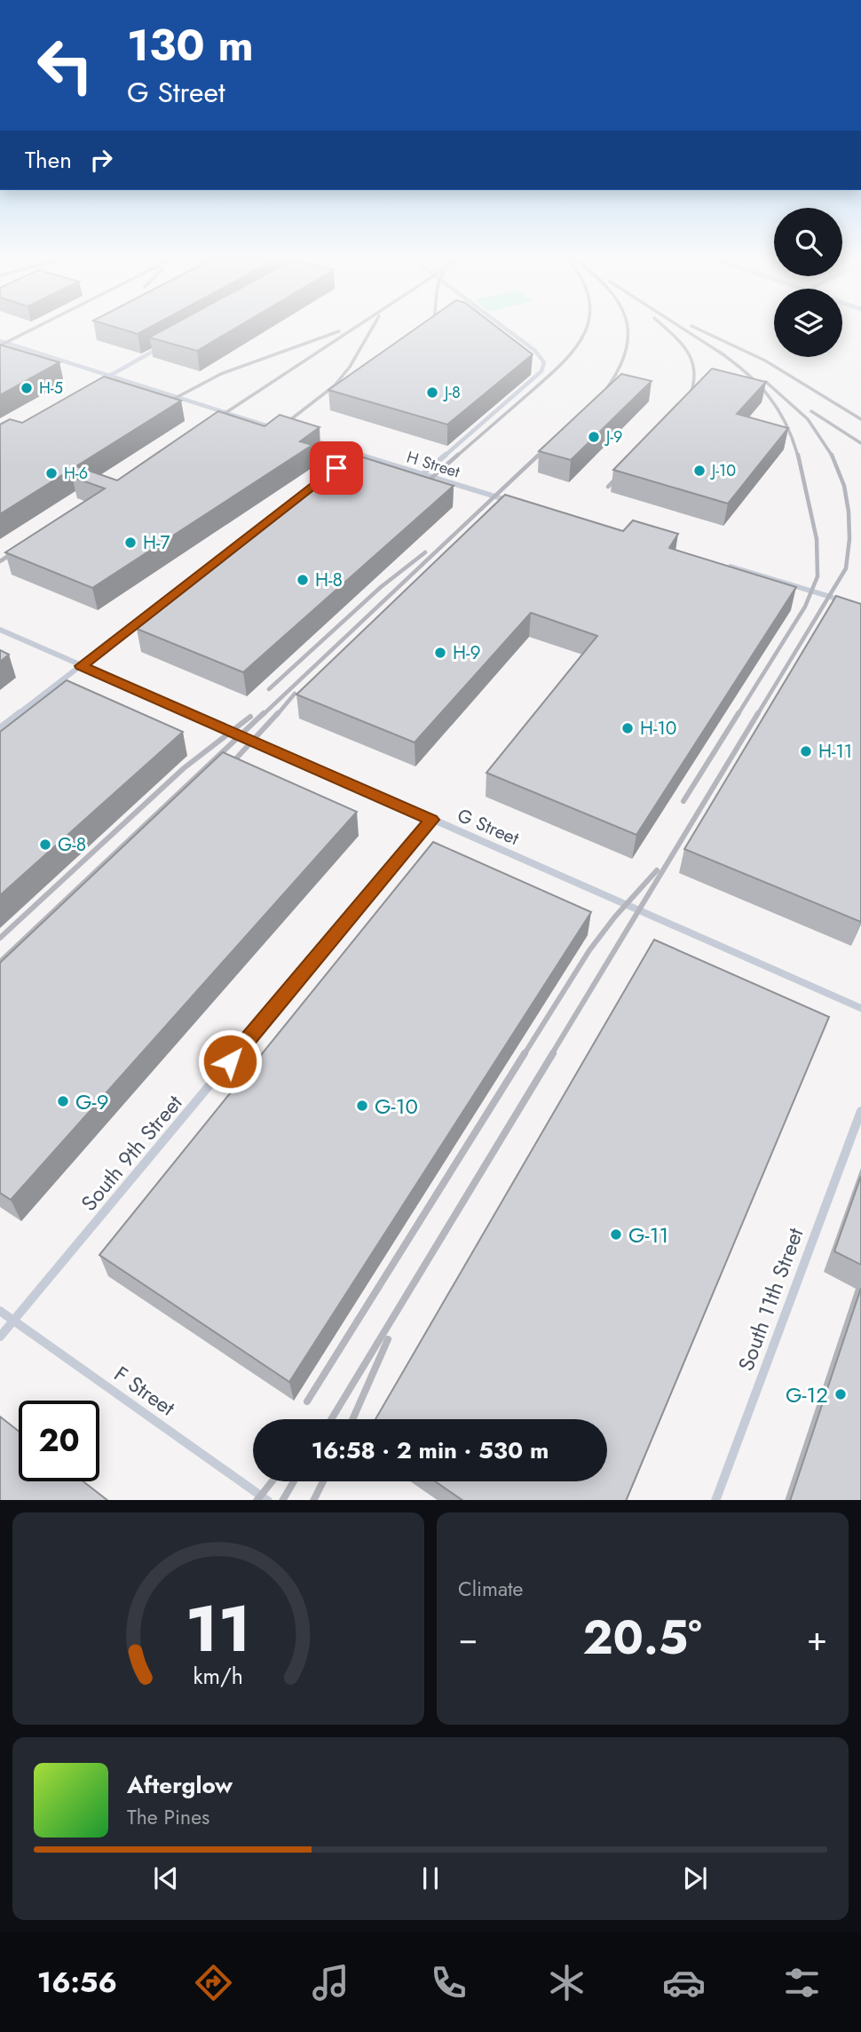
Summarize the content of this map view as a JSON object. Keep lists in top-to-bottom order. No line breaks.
{"streets":{"lane":["H Street","G Street","South 9th Street","South 11th Street","F Street"]},"crossings":[["G Street","South 9th Street"],["South 9th Street","F Street"]],"places":["H-5","J-8","J-9","J-10","H-6","H-7","H-8","H-9","H-10","H-11","G-8","G-9","G-10","G-11","G-12"],"page":{"turn":["130 m","G Street"],"then":"Then","limit":"20","trip":"16:58 · 2 min · 530 m","tile":"Climate","heat":["−","20.5°","+"],"song":["Afterglow","The Pines"],"tabs":"16:56","gauge":["11","km/h"]}}
